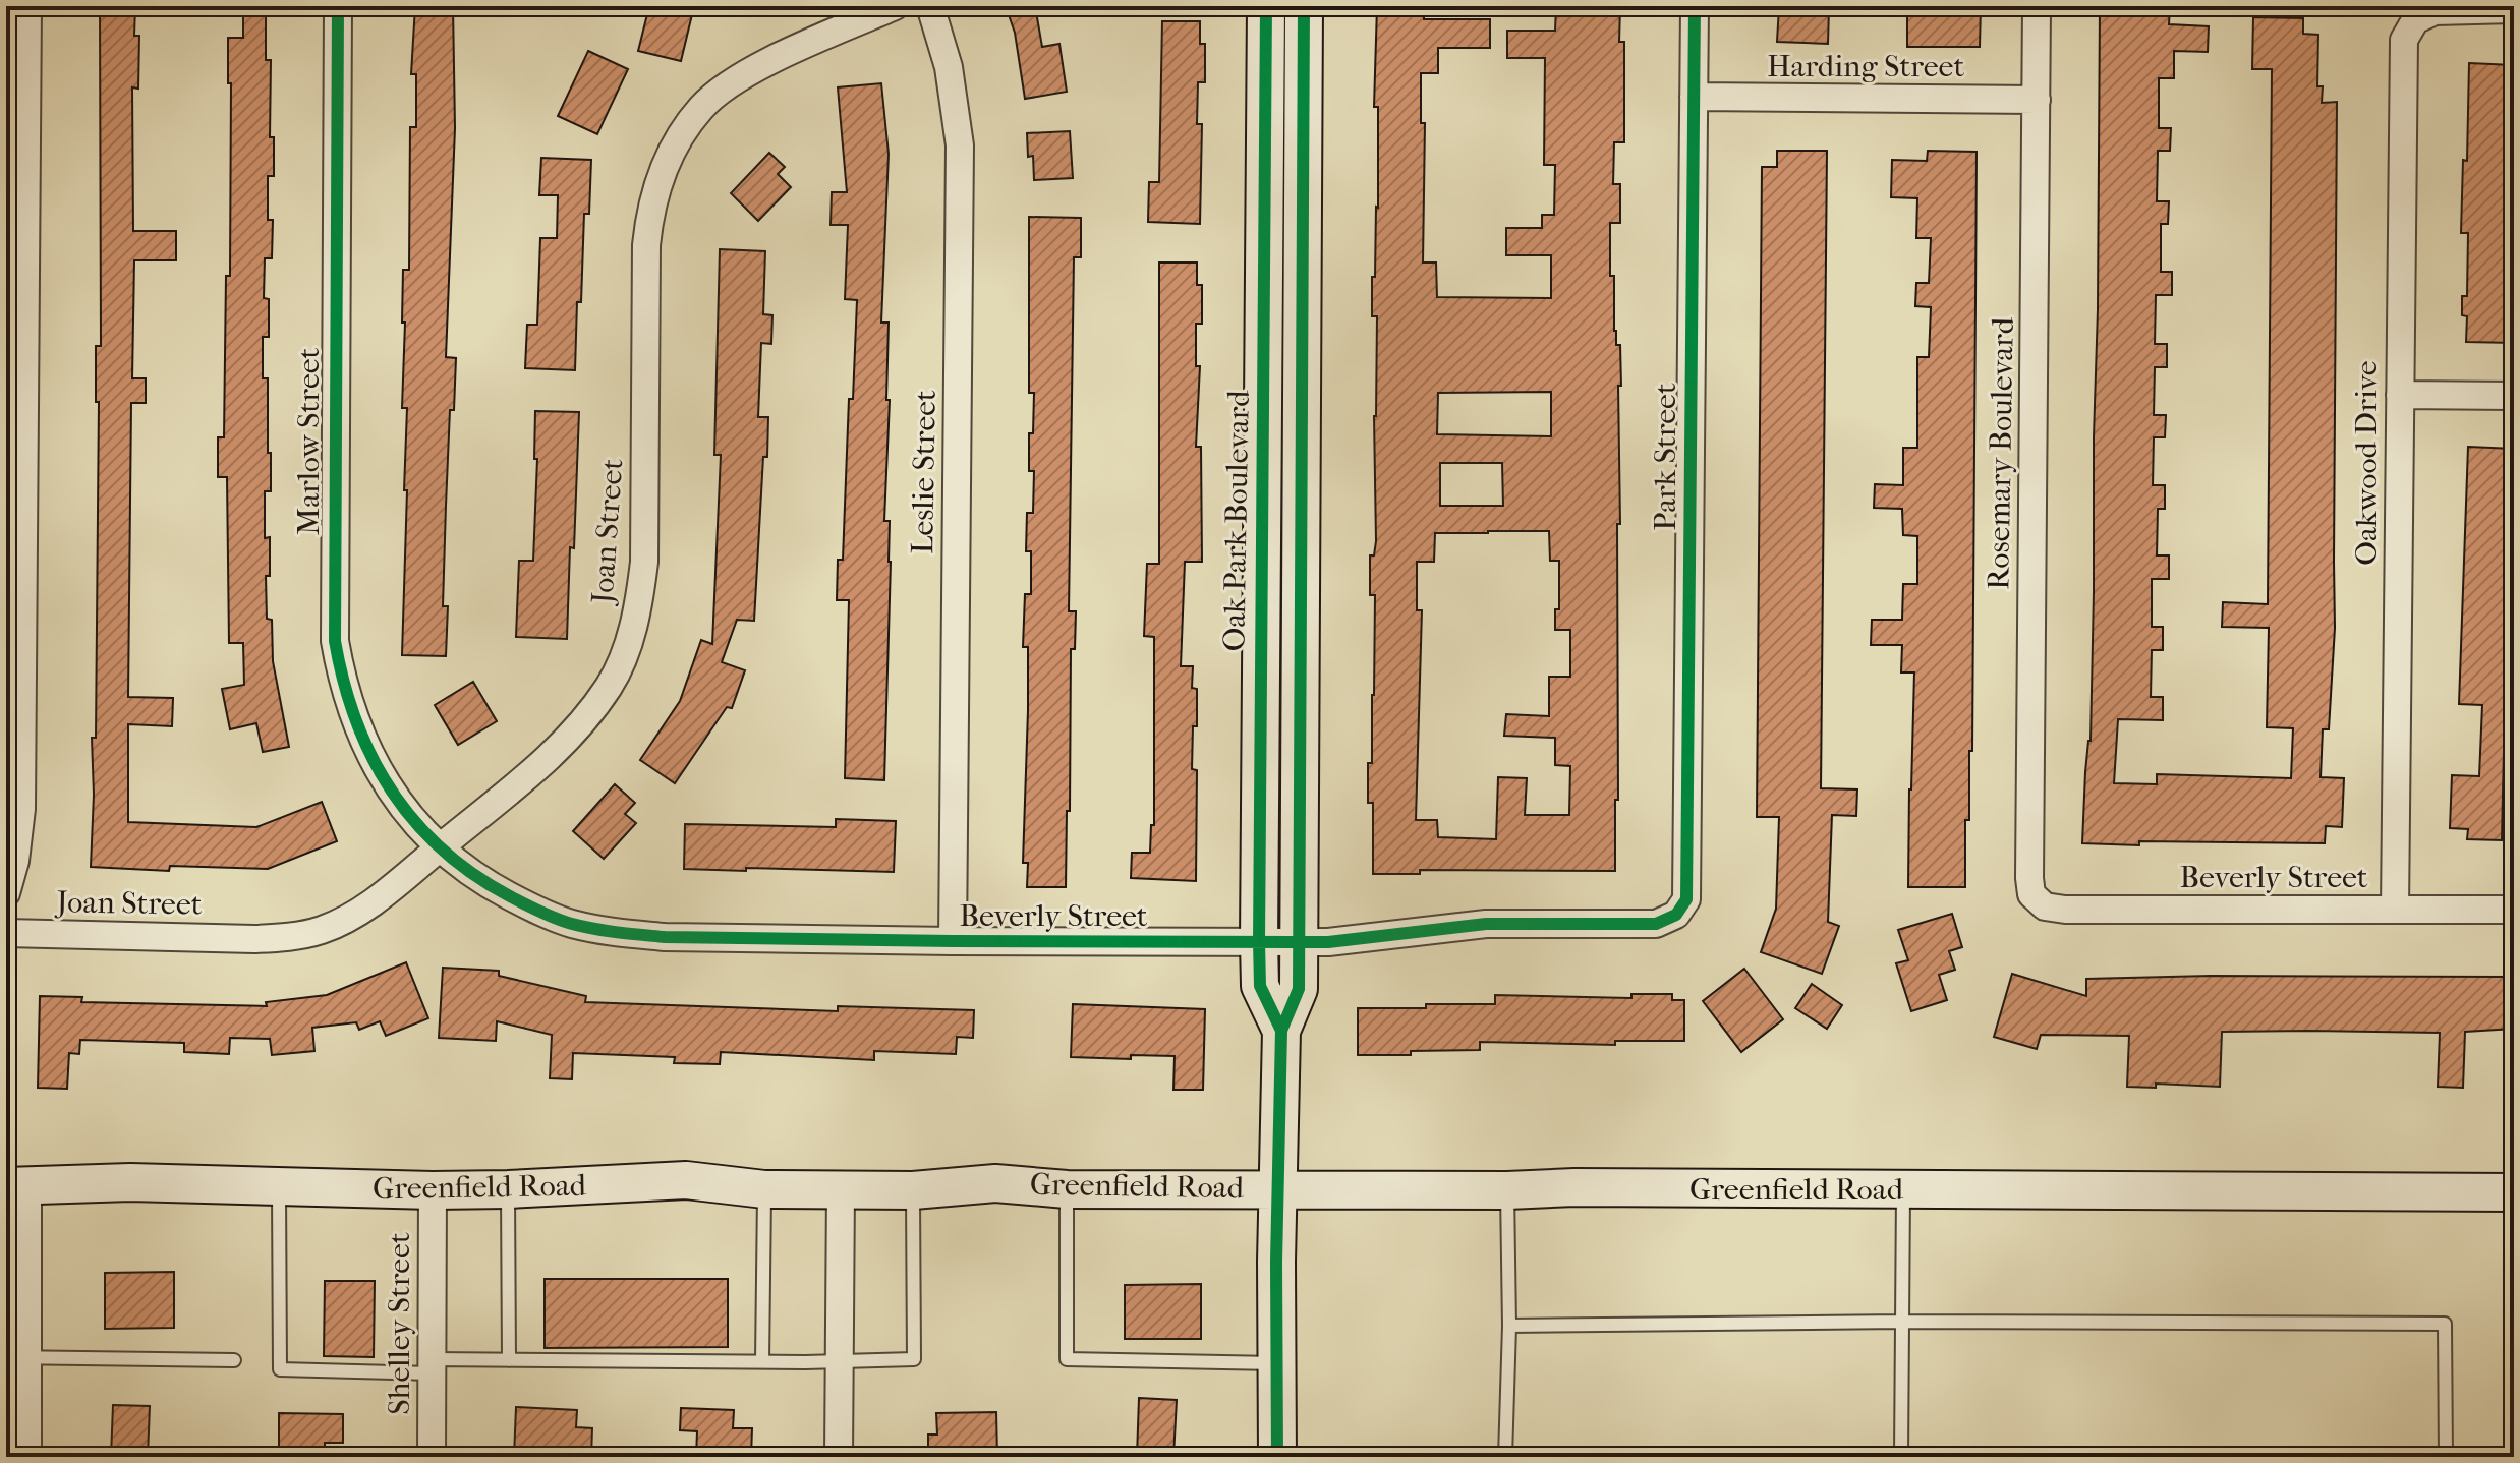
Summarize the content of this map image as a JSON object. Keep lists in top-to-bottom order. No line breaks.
{"streets":{"main road":["Oak Park Boulevard","Greenfield Road"],"street":["Harding Street","Marlow Street","Rosemary Boulevard","Park Street","Oakwood Drive","Leslie Street","Joan Street","Beverly Street","Shelley Street"]},"crossings":[["Harding Street","Rosemary Boulevard"],["Harding Street","Park Street"],["Marlow Street","Joan Street"],["Marlow Street","Beverly Street"],["Rosemary Boulevard","Beverly Street"],["Park Street","Beverly Street"],["Oakwood Drive","Beverly Street"],["Leslie Street","Beverly Street"],["Oak Park Boulevard","Beverly Street"],["Oak Park Boulevard","Greenfield Road"],["Joan Street","Beverly Street"],["Greenfield Road","Shelley Street"]]}
